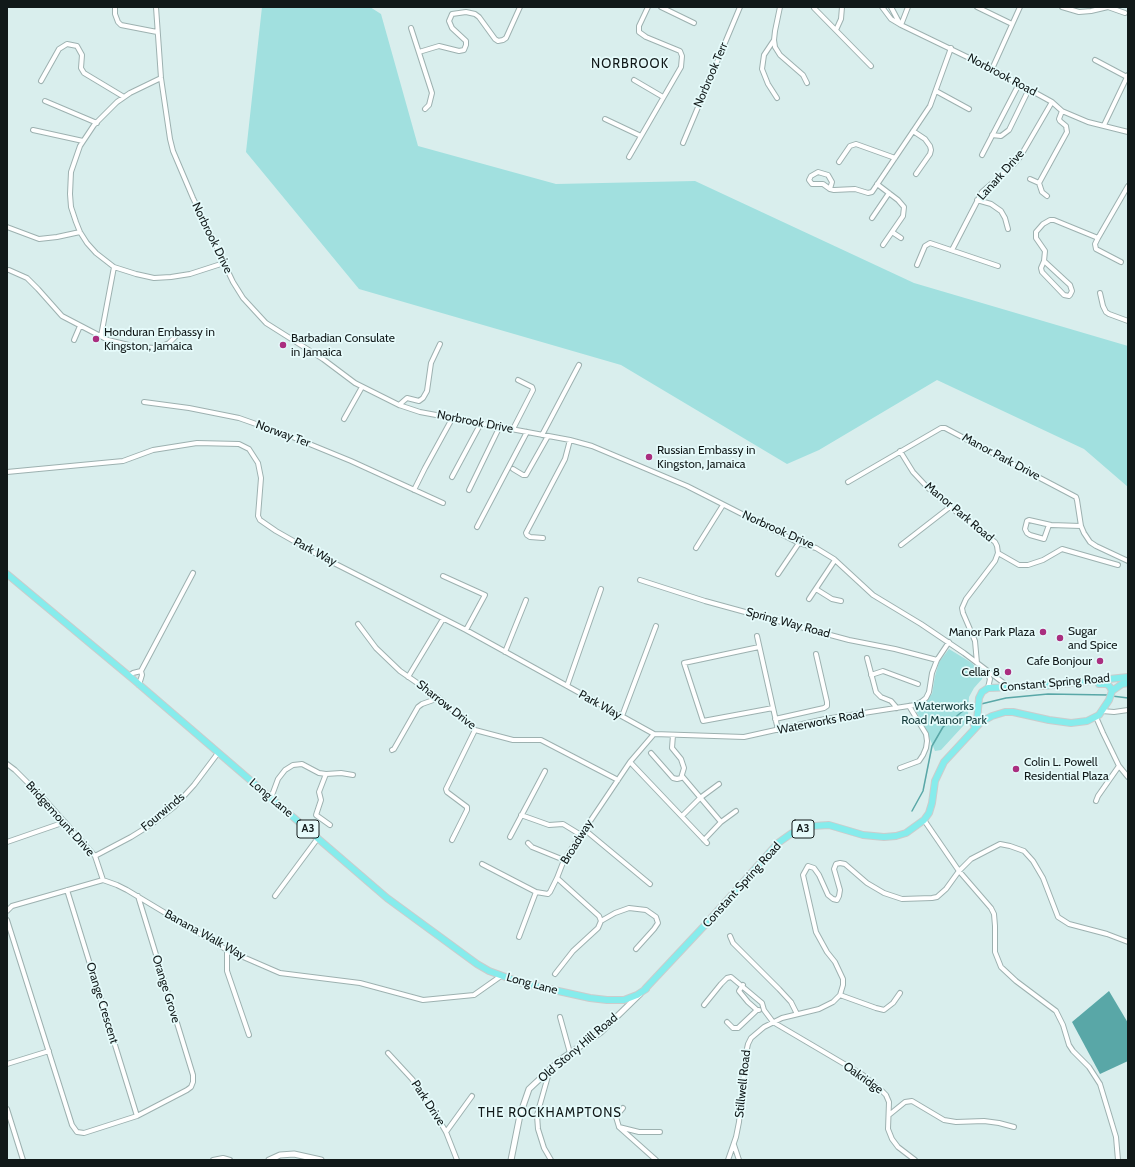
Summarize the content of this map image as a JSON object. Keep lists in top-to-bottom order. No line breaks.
{"streets":{"main road":["Constant Spring Road","Long Lane","A3"],"street":["Norbrook Terr","Norbrook Road","Lanark Drive","Norbrook Drive","Norway Ter","Manor Park Drive","Manor Park Road","Park Way","Spring Way Road","Sharrow Drive","Waterworks Road","Fourwinds","Bridgemount Drive","Broadway","Banana Walk Way","Orange Grove","Orange Crescent","Old Stony Hill Road","Oakridge","Stillwell Road","Park Drive"]},"crossings":[["Norbrook Road","Lanark Drive"],["Norbrook Drive","Manor Park Road"],["Norbrook Drive","Constant Spring Road"],["Norbrook Drive","Waterworks Road"],["Manor Park Drive","Manor Park Road"],["Park Way","Waterworks Road"],["Park Way","Broadway"],["Spring Way Road","Waterworks Road"],["Constant Spring Road","Long Lane"],["Constant Spring Road","Old Stony Hill Road"],["Sharrow Drive","Broadway"],["Waterworks Road","Broadway"],["Long Lane","Fourwinds"],["Long Lane","Banana Walk Way"],["Long Lane","Old Stony Hill Road"],["Fourwinds","Bridgemount Drive"],["Bridgemount Drive","Banana Walk Way"],["Banana Walk Way","Orange Grove"],["Orange Grove","Orange Crescent"],["Oakridge","Stillwell Road"]],"districts":["NORBROOK","THE ROCKHAMPTONS"],"parks":["Waterworks Road Manor Park"],"places":["Honduran Embassy in Kingston, Jamaica","Barbadian Consulate in Jamaica","Russian Embassy in Kingston, Jamaica","Manor Park Plaza","Sugar and Spice","Cafe Bonjour","Cellar 8","Colin L. Powell Residential Plaza"]}
